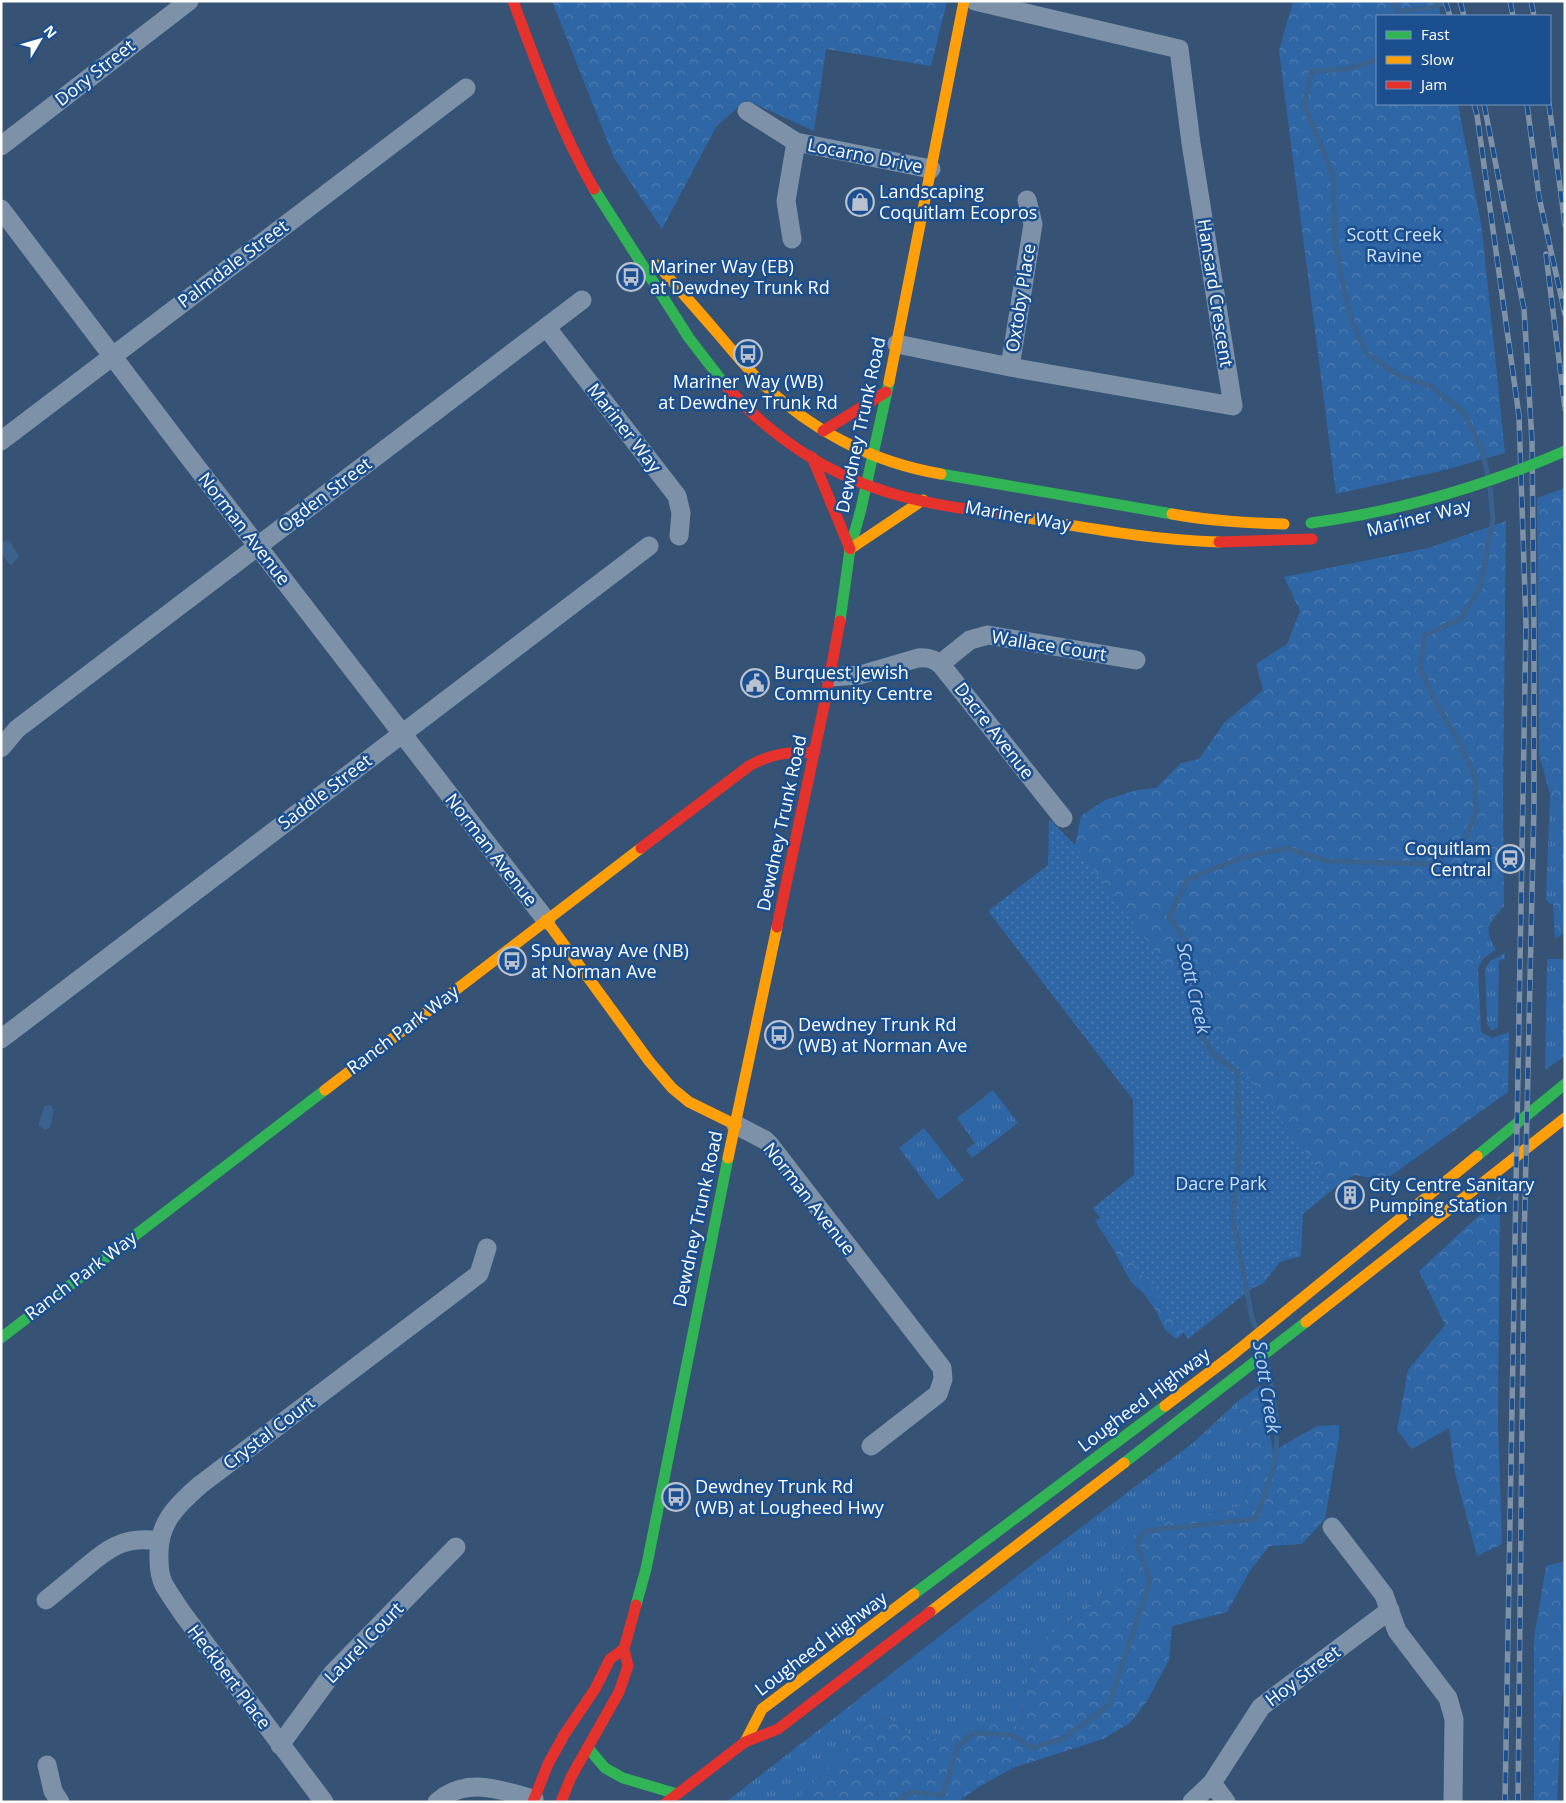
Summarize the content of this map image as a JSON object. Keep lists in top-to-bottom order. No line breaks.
{"streets":{"main road":["Dewdney Trunk Road","Mariner Way","Norman Avenue","Ranch Park Way","Lougheed Highway"],"street":["Dory Street","Locarno Drive","Palmdale Street","Hansard Crescent","Oxtoby Place","Ogden Street","Wallace Court","Dacre Avenue","Saddle Street","Crystal Court","Laurel Court","Hoy Street","Heckbert Place"]},"crossings":[["Locarno Drive","Dewdney Trunk Road"],["Palmdale Street","Norman Avenue"],["Hansard Crescent","Oxtoby Place"],["Hansard Crescent","Dewdney Trunk Road"],["Dewdney Trunk Road","Mariner Way"],["Dewdney Trunk Road","Norman Avenue"],["Dewdney Trunk Road","Ranch Park Way"],["Mariner Way","Ogden Street"],["Ogden Street","Norman Avenue"],["Norman Avenue","Saddle Street"],["Norman Avenue","Ranch Park Way"],["Wallace Court","Dacre Avenue"],["Crystal Court","Heckbert Place"],["Laurel Court","Heckbert Place"]],"water":["Scott Creek"],"parks":["Scott Creek Ravine","Dacre Park"],"places":{"shop":["Landscaping Coquitlam Ecopros"],"bus stop":["Mariner Way (EB) at Dewdney Trunk Rd","Mariner Way (WB) at Dewdney Trunk Rd","Spuraway Ave (NB) at Norman Ave","Dewdney Trunk Rd (WB) at Norman Ave","Dewdney Trunk Rd (WB) at Lougheed Hwy"],"public building":["Burquest Jewish Community Centre"],"station":["Coquitlam Central"],"building":["City Centre Sanitary Pumping Station"]},"legend":["Fast","Slow","Jam"],"north":"top right"}
